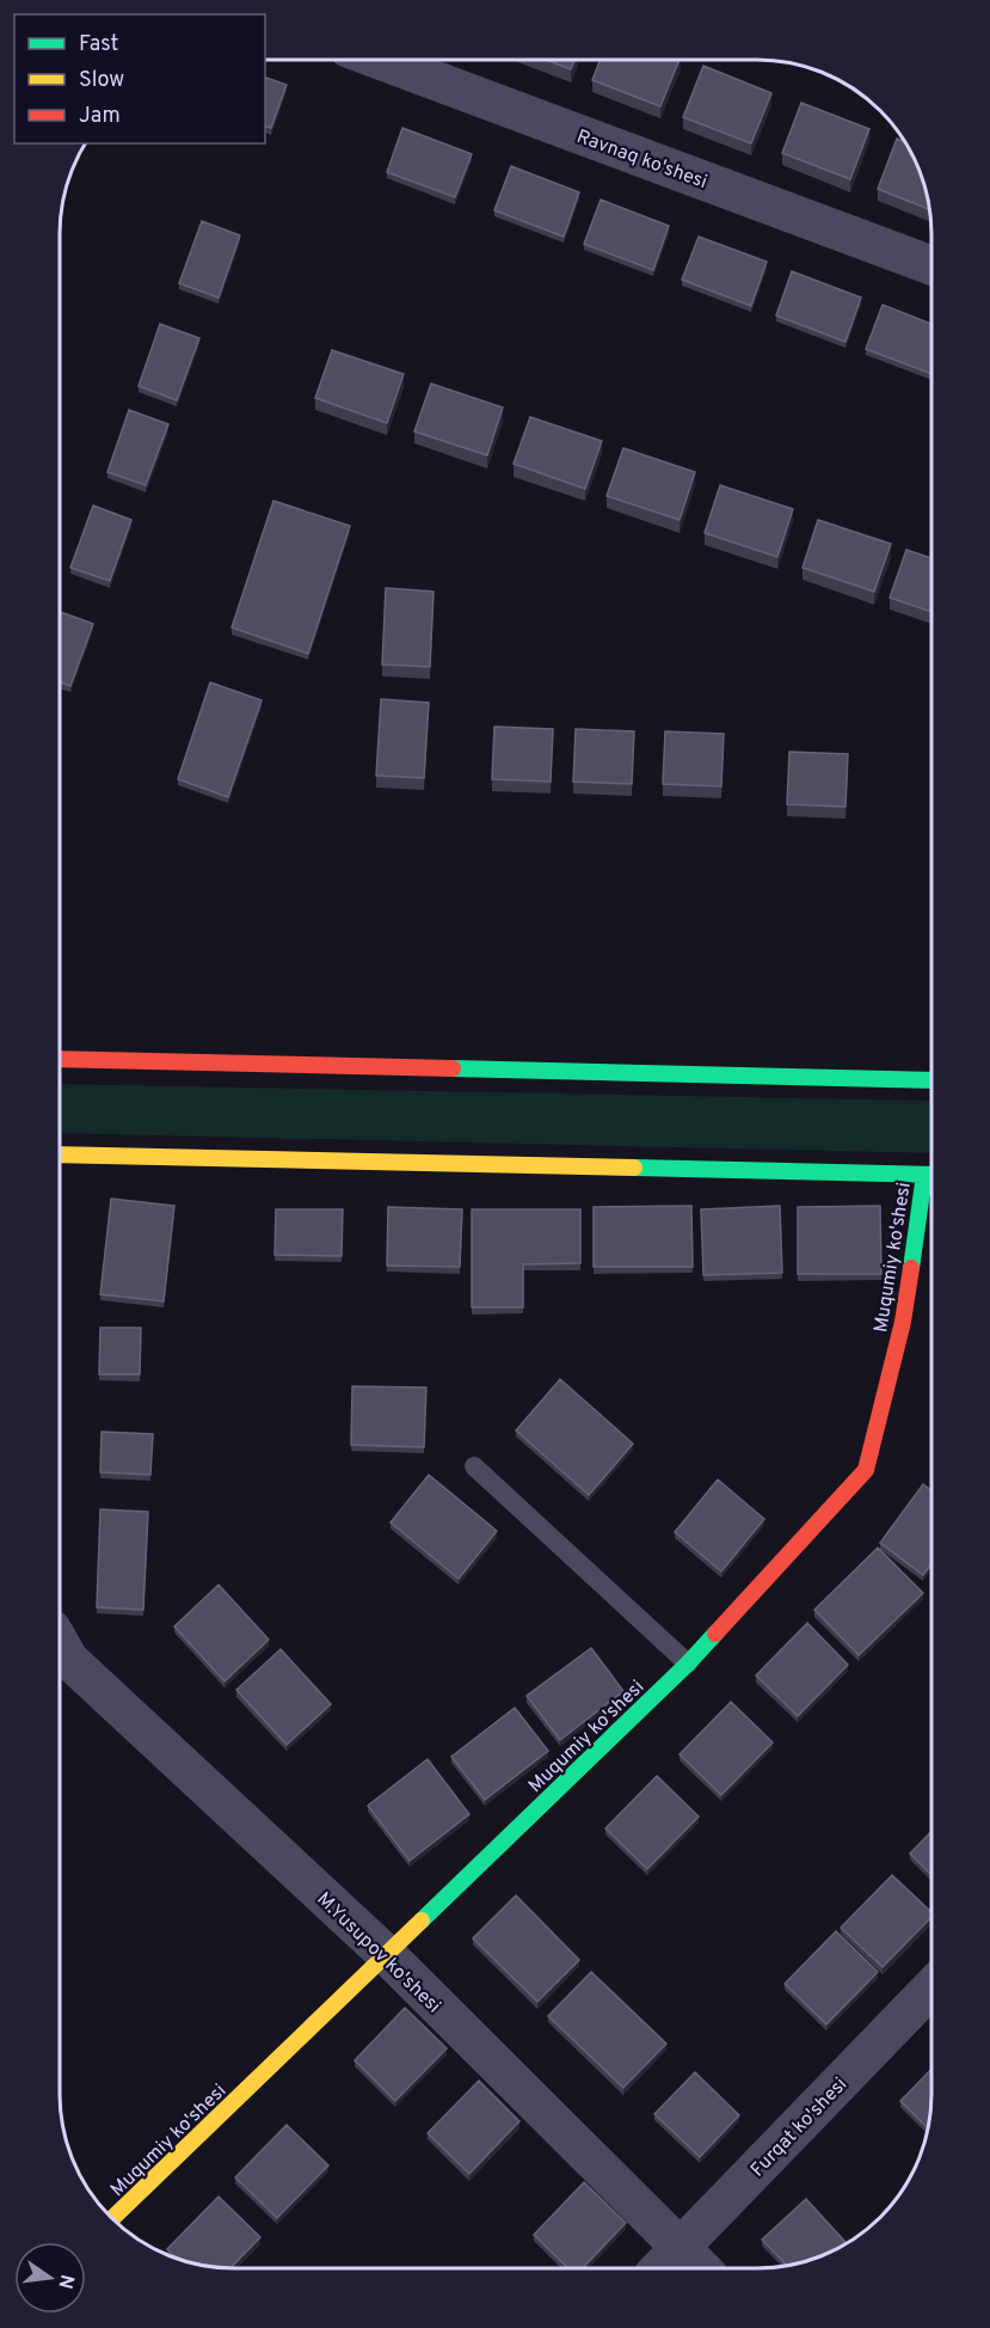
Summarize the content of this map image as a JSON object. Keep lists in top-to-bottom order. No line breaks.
{"streets":{"street":["Ravnaq ko'shesi","Muqumiy ko'shesi","M.Yusupov ko'shesi","Furqat ko'shesi"]},"crossings":[["Muqumiy ko'shesi","M.Yusupov ko'shesi"],["M.Yusupov ko'shesi","Furqat ko'shesi"]],"legend":["Fast","Slow","Jam"],"north":"right"}
